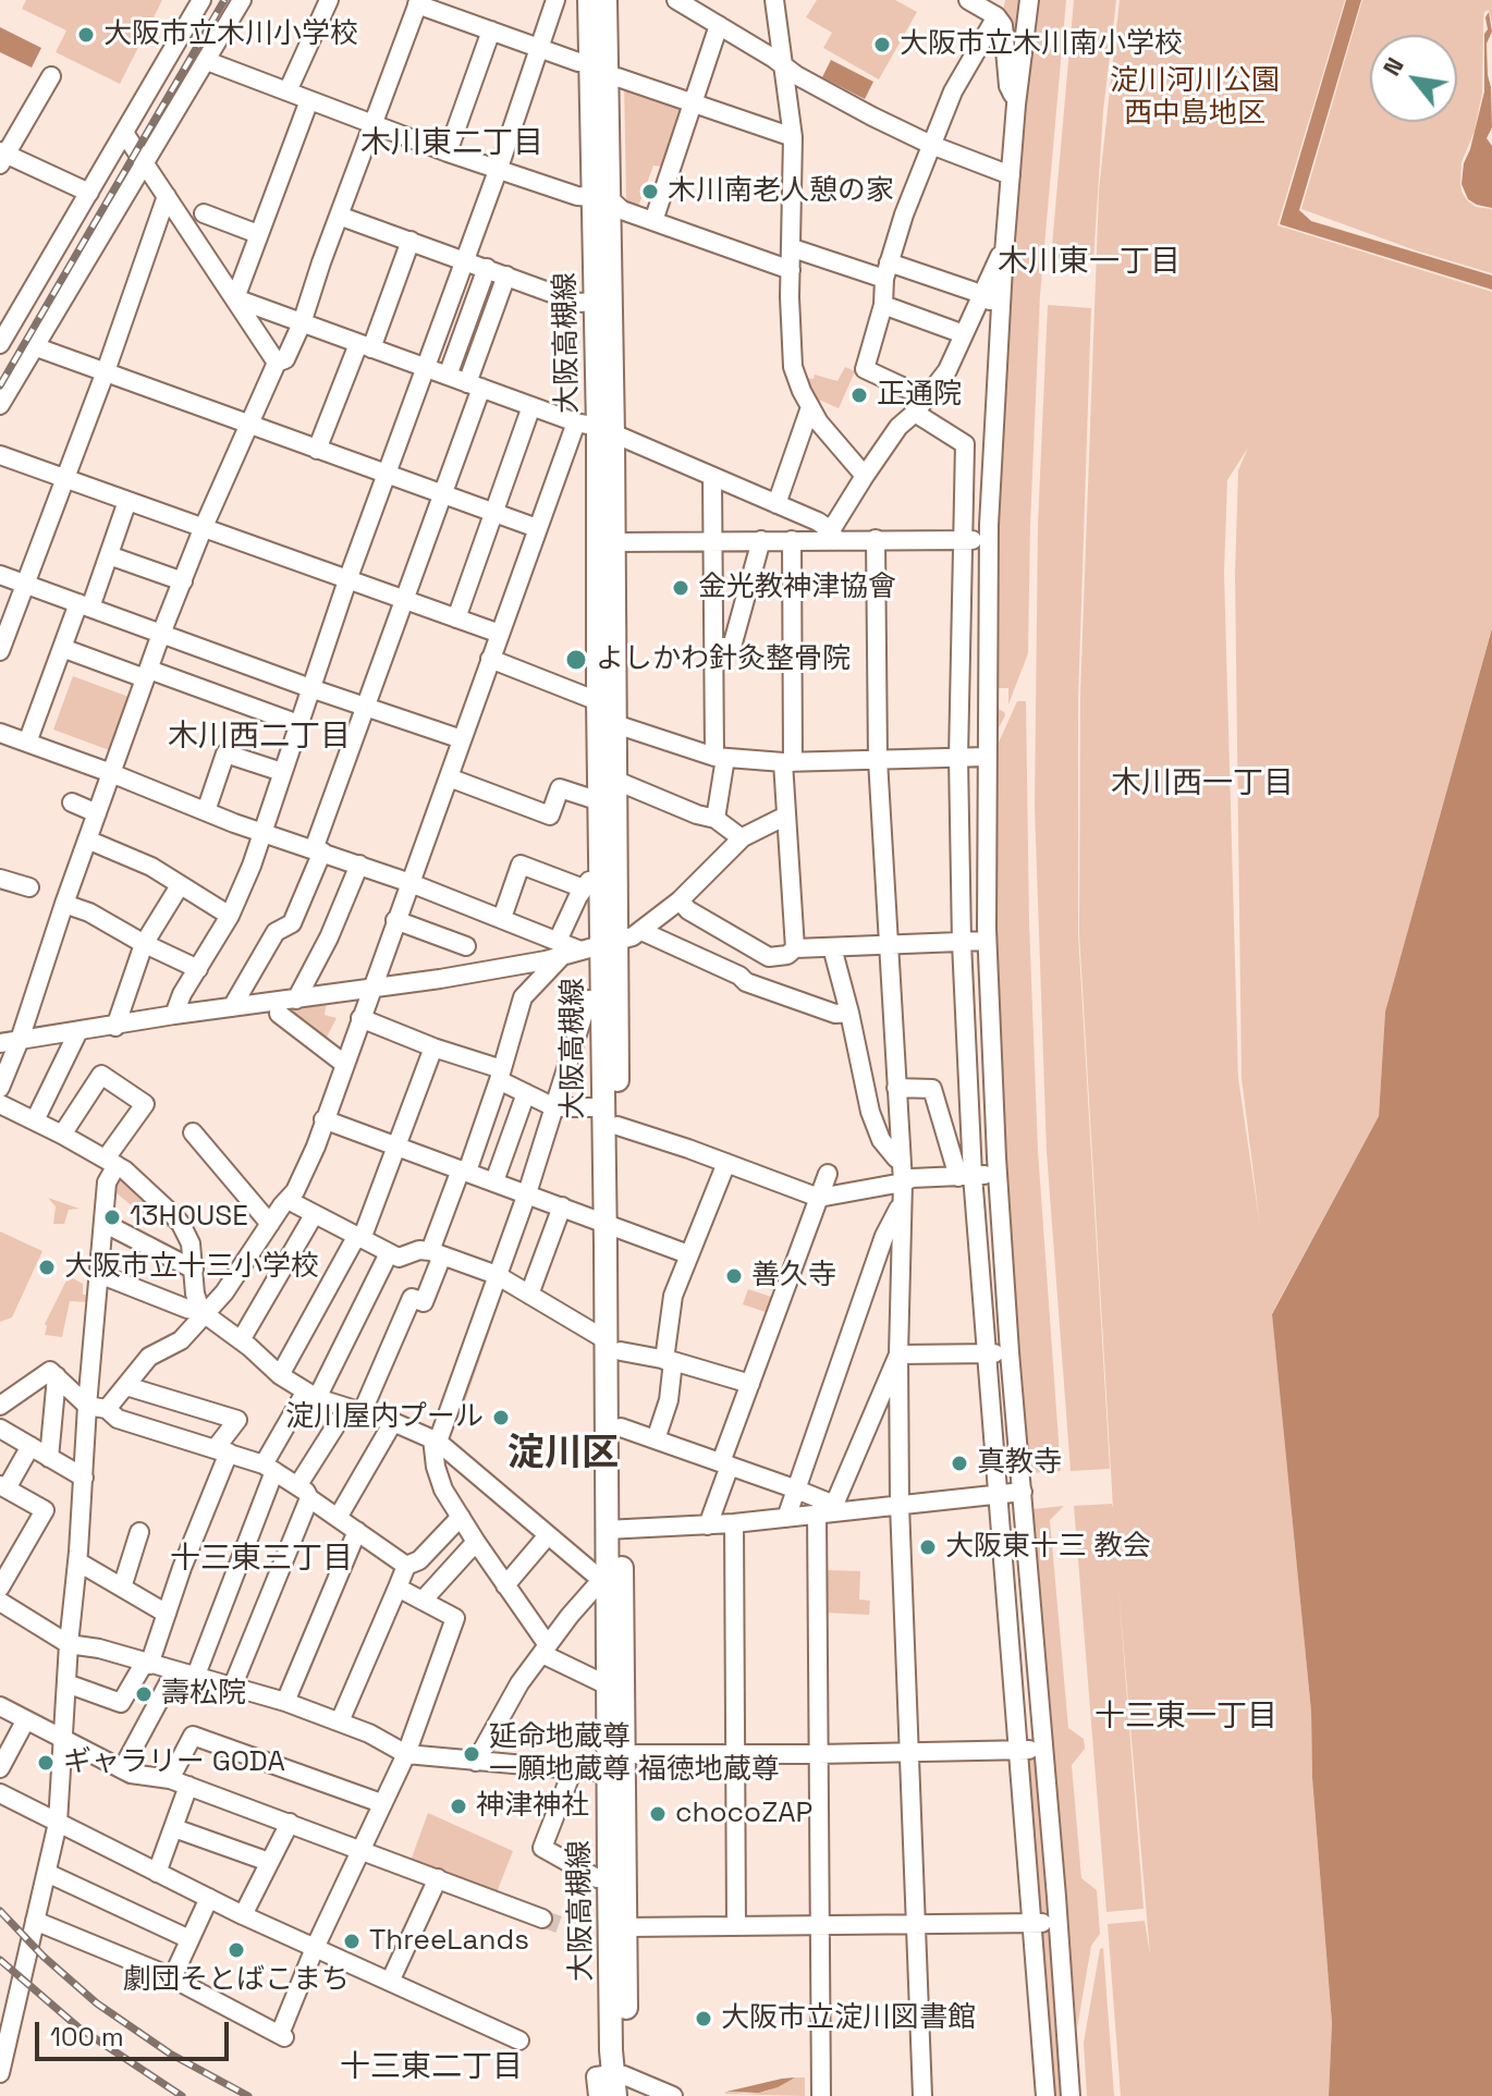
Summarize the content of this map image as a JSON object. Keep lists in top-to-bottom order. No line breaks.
{"streets":{"main road":["大阪高槻線"]},"districts":["木川東二丁目","木川東一丁目","木川西二丁目","木川西一丁目","淀川区","十三東三丁目","十三東一丁目","十三東二丁目"],"parks":["淀川河川公園 西中島地区"],"places":["大阪市立木川小学校","大阪市立木川南小学校","木川南老人憩の家","正通院","金光教神津協會","よしかわ針灸整骨院","13HOUSE","大阪市立十三小学校","善久寺","淀川屋内プール","真教寺","大阪東十三 教会","壽松院","延命地蔵尊 一願地蔵尊 福徳地蔵尊","ギャラリー GODA","神津神社","chocoZAP","ThreeLands","劇団そとばこまち","大阪市立淀川図書館"],"scale_bar":"100 m","north":"top left"}
